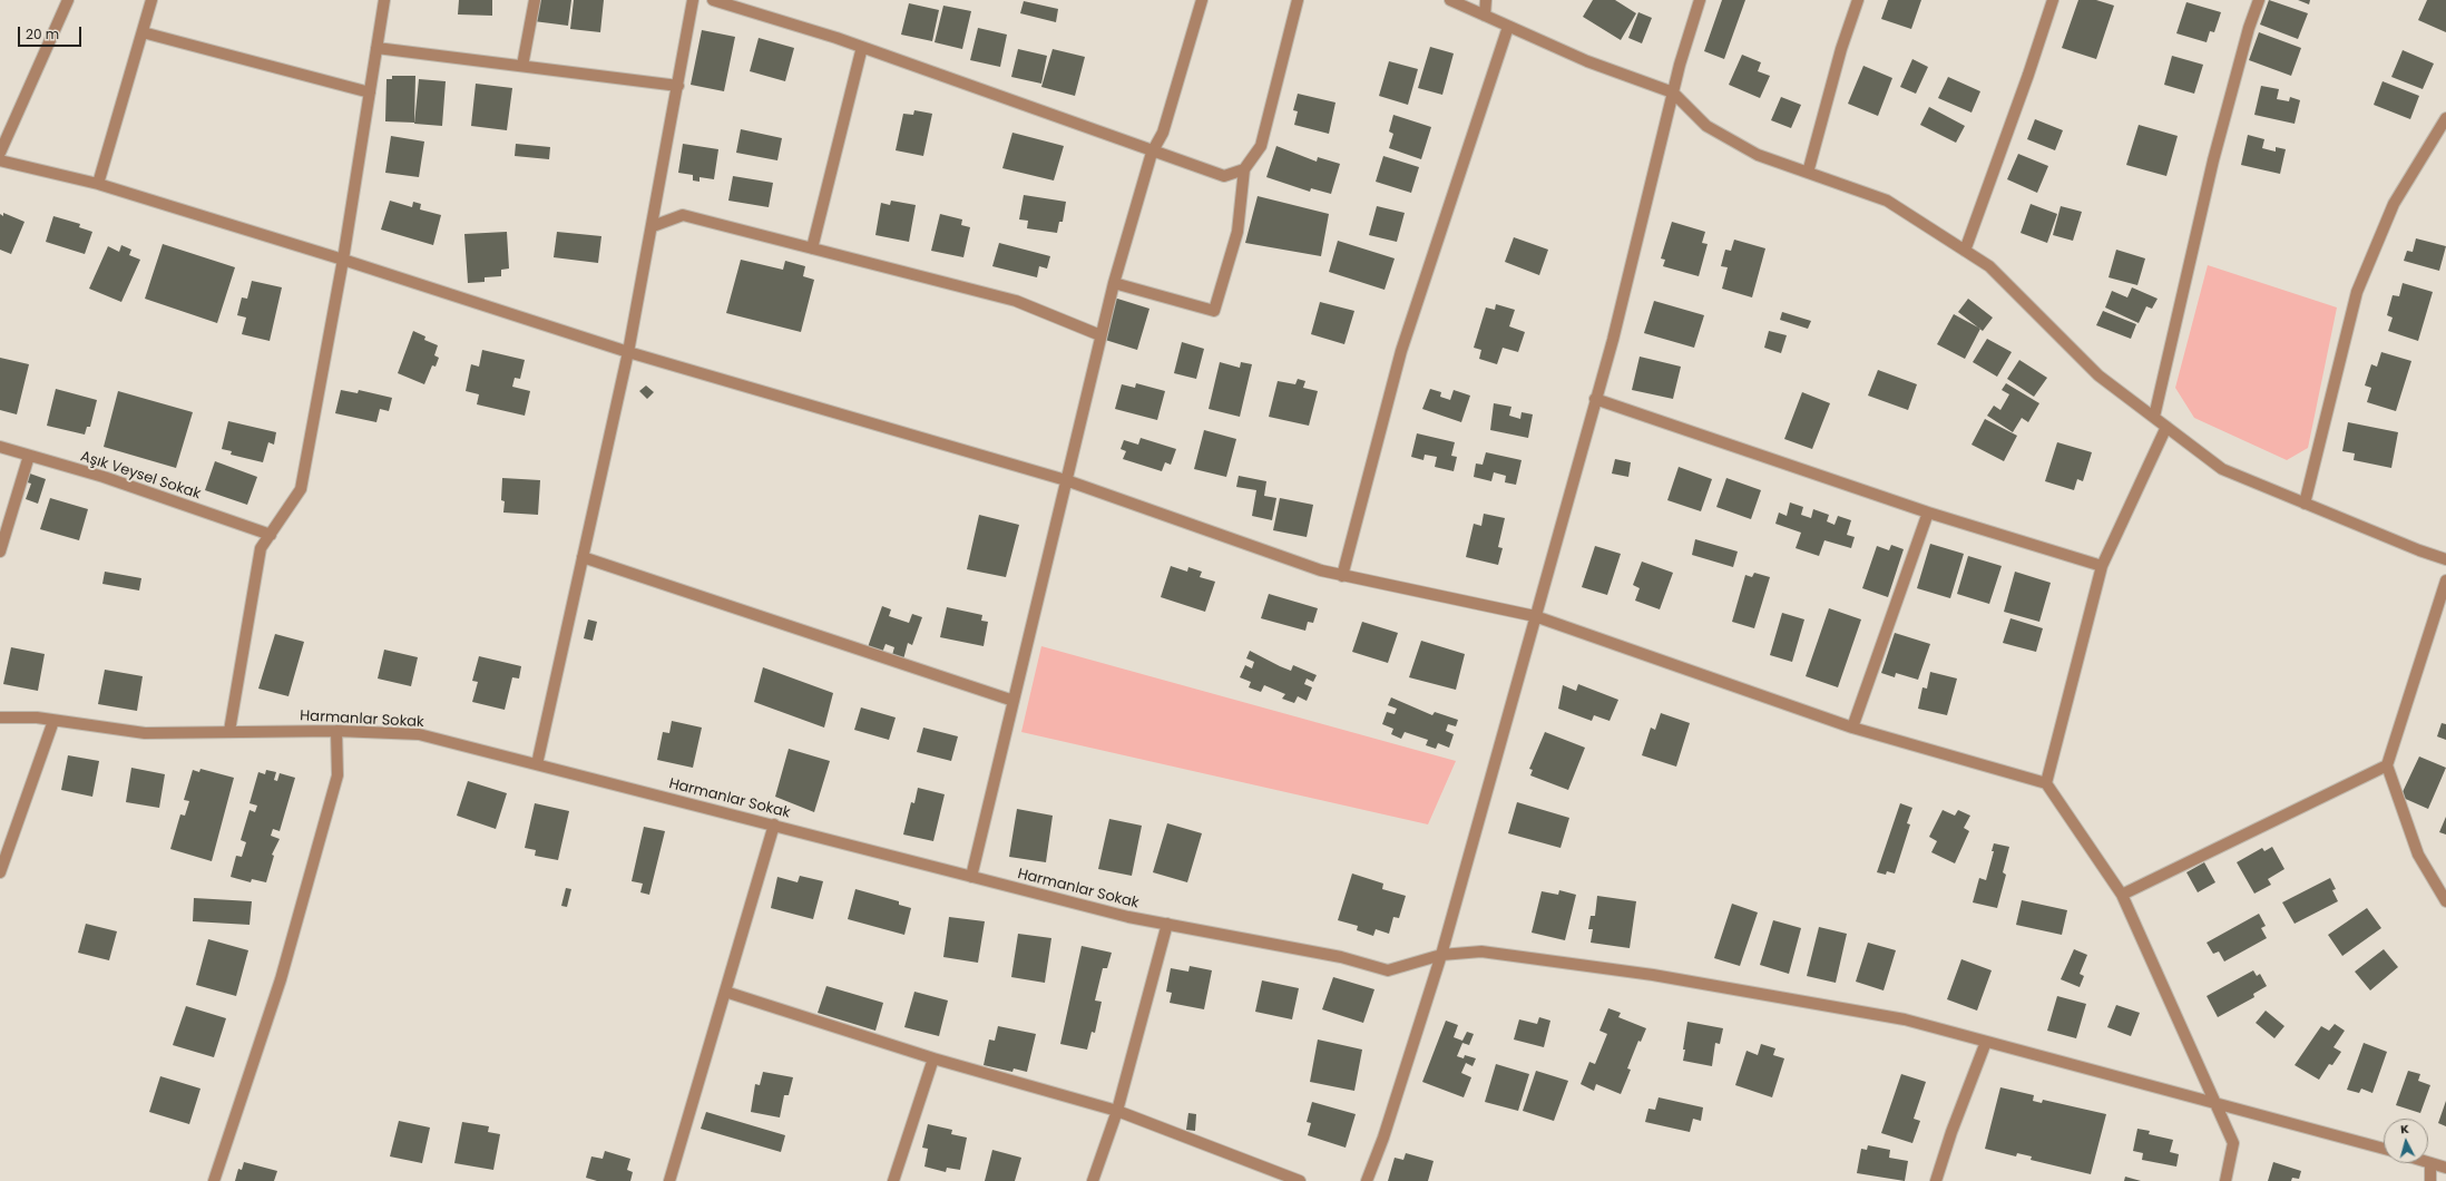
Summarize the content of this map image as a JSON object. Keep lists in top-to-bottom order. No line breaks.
{"streets":{"street":["Aşık Veysel Sokak","Harmanlar Sokak"]},"scale_bar":"20 m","north":"top"}
